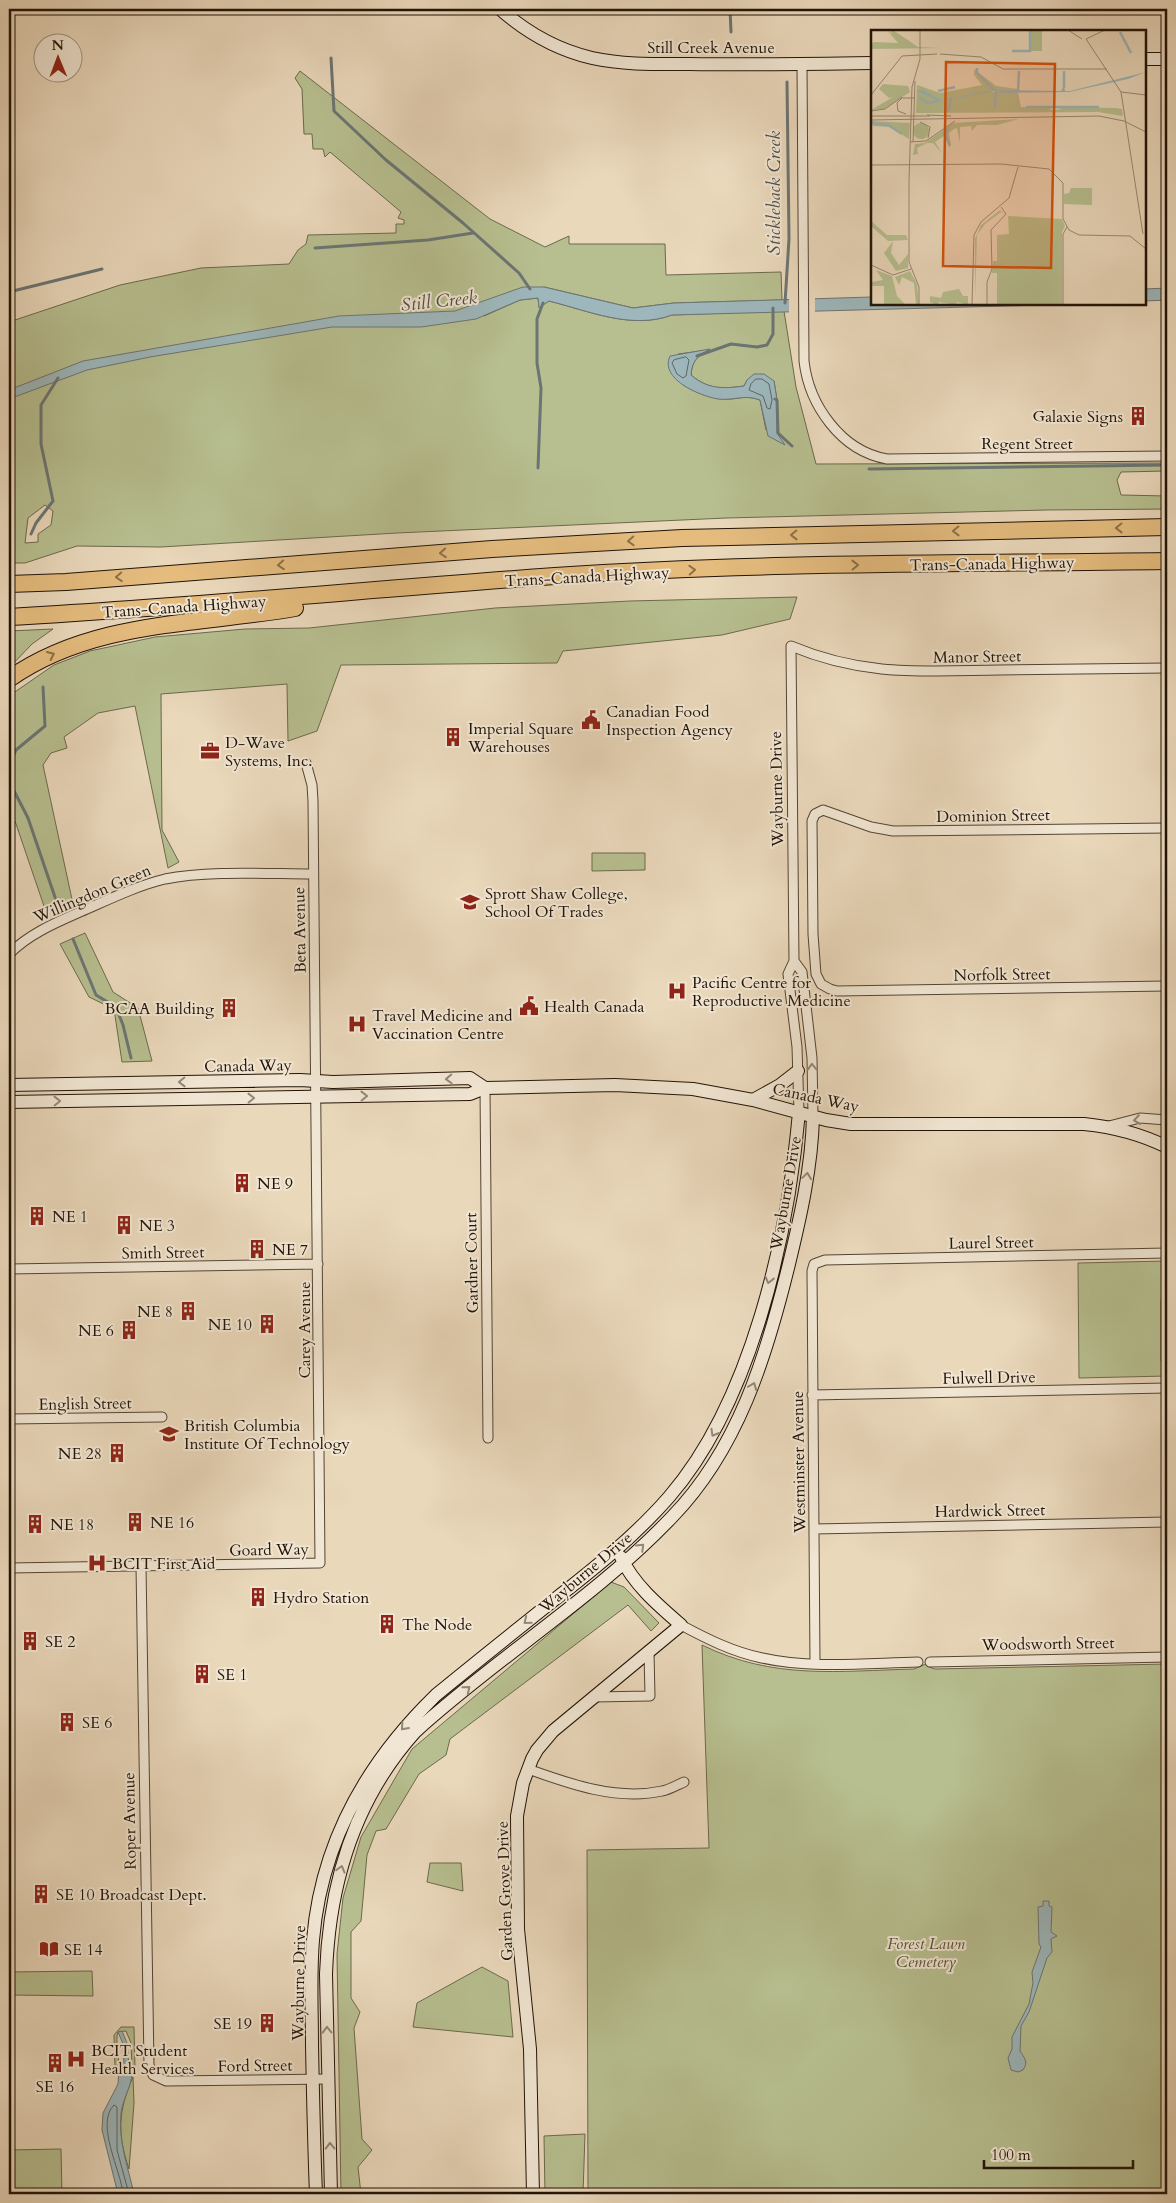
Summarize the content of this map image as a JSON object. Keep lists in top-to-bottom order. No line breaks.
{"streets":{"highway":["Trans-Canada Highway"],"street":["Still Creek Avenue","Regent Street","Manor Street","Wayburne Drive","Dominion Street","Willingdon Green","Beta Avenue","Norfolk Street","Canada Way","Laurel Street","Smith Street","Gardner Court","Carey Avenue","Fulwell Drive","English Street","Westminster Avenue","Hardwick Street","Goard Way","Woodsworth Street","Roper Avenue","Garden Grove Drive","Ford Street"]},"crossings":[["Still Creek Avenue","Regent Street"],["Manor Street","Wayburne Drive"],["Wayburne Drive","Canada Way"],["Wayburne Drive","Ford Street"],["Dominion Street","Norfolk Street"],["Willingdon Green","Beta Avenue"],["Beta Avenue","Canada Way"],["Beta Avenue","Carey Avenue"],["Canada Way","Gardner Court"],["Canada Way","Carey Avenue"],["Laurel Street","Westminster Avenue"],["Smith Street","Carey Avenue"],["Carey Avenue","Goard Way"],["Fulwell Drive","Westminster Avenue"],["Westminster Avenue","Hardwick Street"],["Goard Way","Roper Avenue"],["Roper Avenue","Ford Street"]],"water":["Stickleback Creek","Still Creek"],"parks":["Forest Lawn Cemetery"],"places":{"building":["Galaxie Signs","Imperial Square Warehouses","BCAA Building","NE 9","NE 1","NE 3","NE 7","NE 8","NE 10","NE 6","NE 28","NE 16","NE 18","Hydro Station","The Node","SE 2","SE 1","SE 6","SE 10 Broadcast Dept.","SE 19","SE 16"],"public building":["Canadian Food Inspection Agency","Health Canada"],"office":["D-Wave Systems, Inc."],"school or university":["Sprott Shaw College, School Of Trades","British Columbia Institute Of Technology"],"hospital":["Pacific Centre for Reproductive Medicine","Travel Medicine and Vaccination Centre","BCIT First Aid","BCIT Student Health Services"],"library":["SE 14"]},"scale_bar":"100 m","north":"top"}
